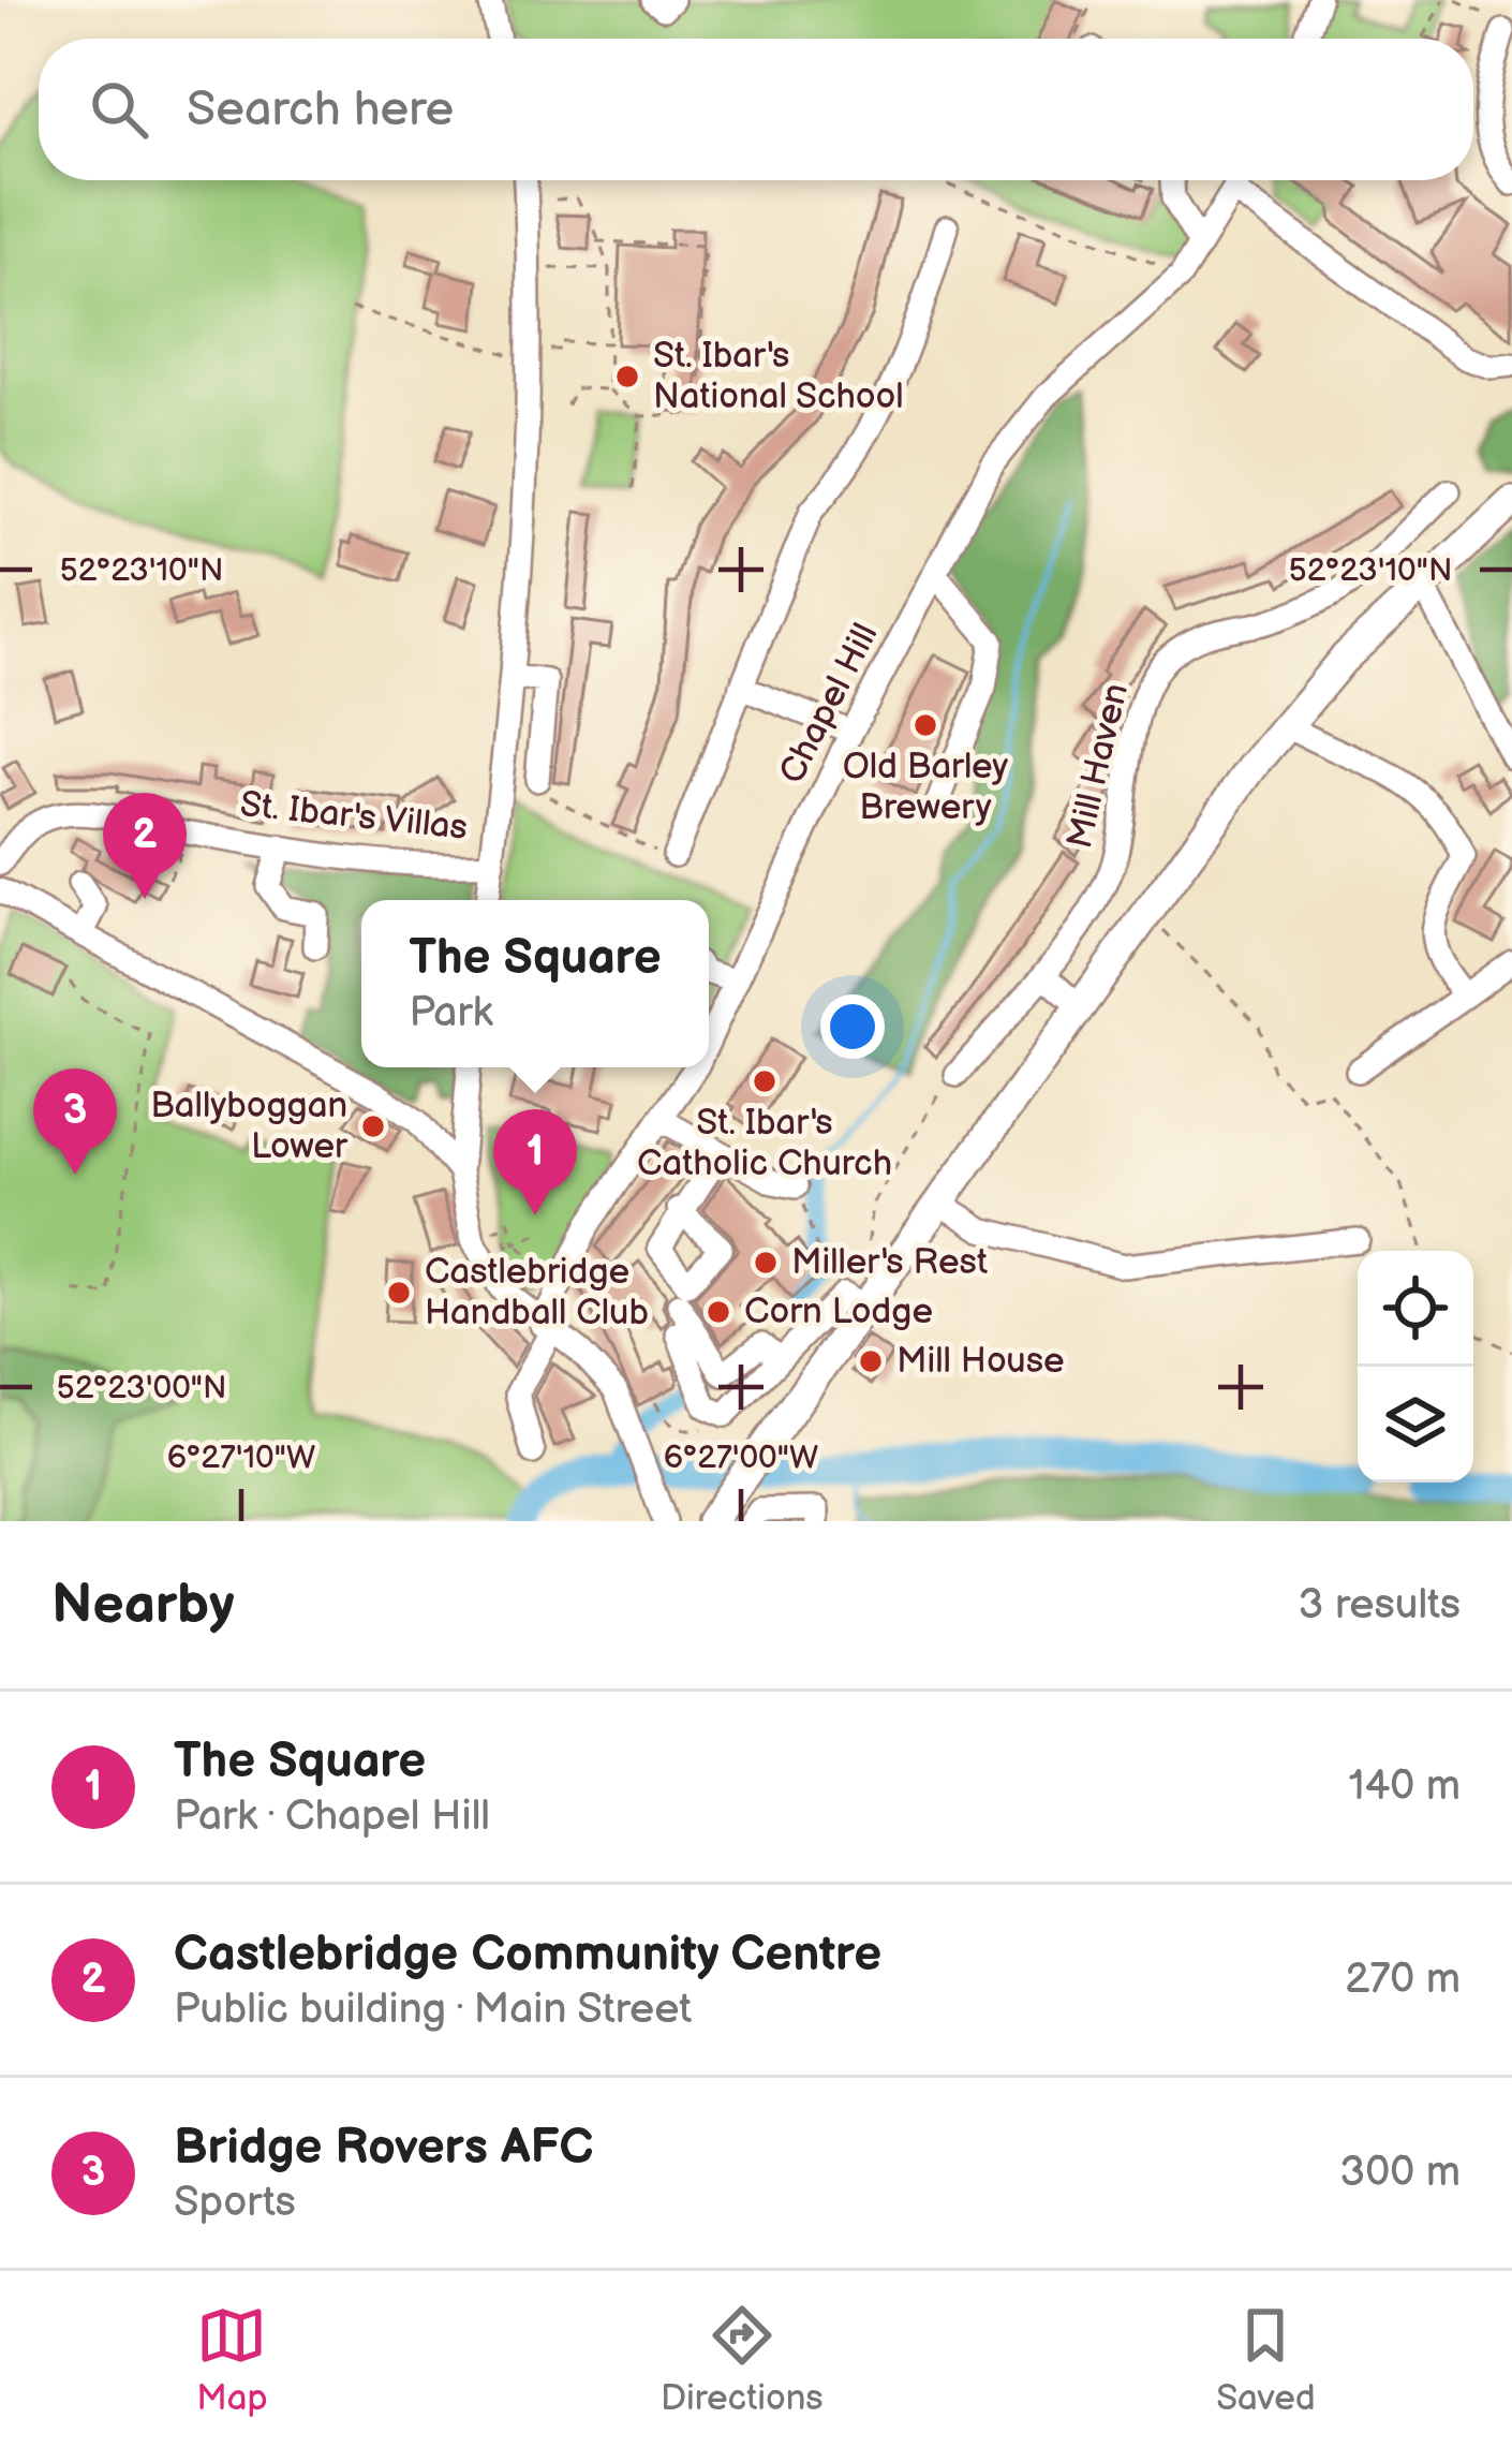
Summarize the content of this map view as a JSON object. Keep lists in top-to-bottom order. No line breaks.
{"streets":{"street":["Chapel Hill","Mill Haven","St. Ibar's Villas"]},"places":["St. Ibar's National School","Old Barley Brewery","St. Ibar's Catholic Church","Ballyboggan Lower","Miller's Rest","Castlebridge Handball Club","Corn Lodge","Mill House"],"page":{"search":"Search here","pins":["2","3","1"],"popup":["The Square","Park"],"heading":["Nearby","3 results"],"list":[{"mark":"1","name":"The Square","note":"Park · Chapel Hill","value":"140 m"},{"mark":"2","name":"Castlebridge Community Centre","note":"Public building · Main Street","value":"270 m"},{"mark":"3","name":"Bridge Rovers AFC","note":"Sports","value":"300 m"}],"nav":["Map","Directions","Saved"]},"coordinates":["52°23'10\"N","52°23'00\"N","6°27'10\"W","6°27'00\"W"]}
